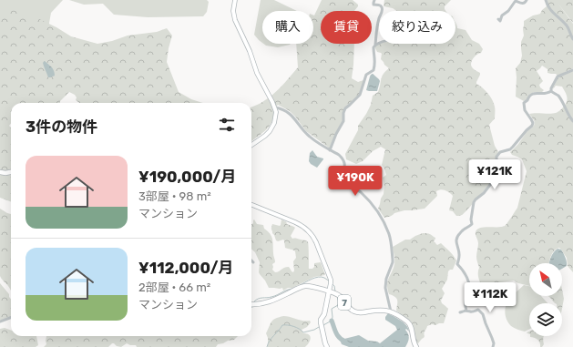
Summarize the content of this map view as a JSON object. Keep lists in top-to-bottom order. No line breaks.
{"streets":{"main road":["7"]},"north":"top left","page":{"chip":["購入","賃貸","絞り込み"],"heading":"3件の物件","list":[{"name":"¥190,000/月","note":"3部屋 · 98 m² · マンション"},{"name":"¥112,000/月","note":"2部屋 · 66 m² · マンション"}],"price":["¥121K","¥190K","¥112K"]}}
